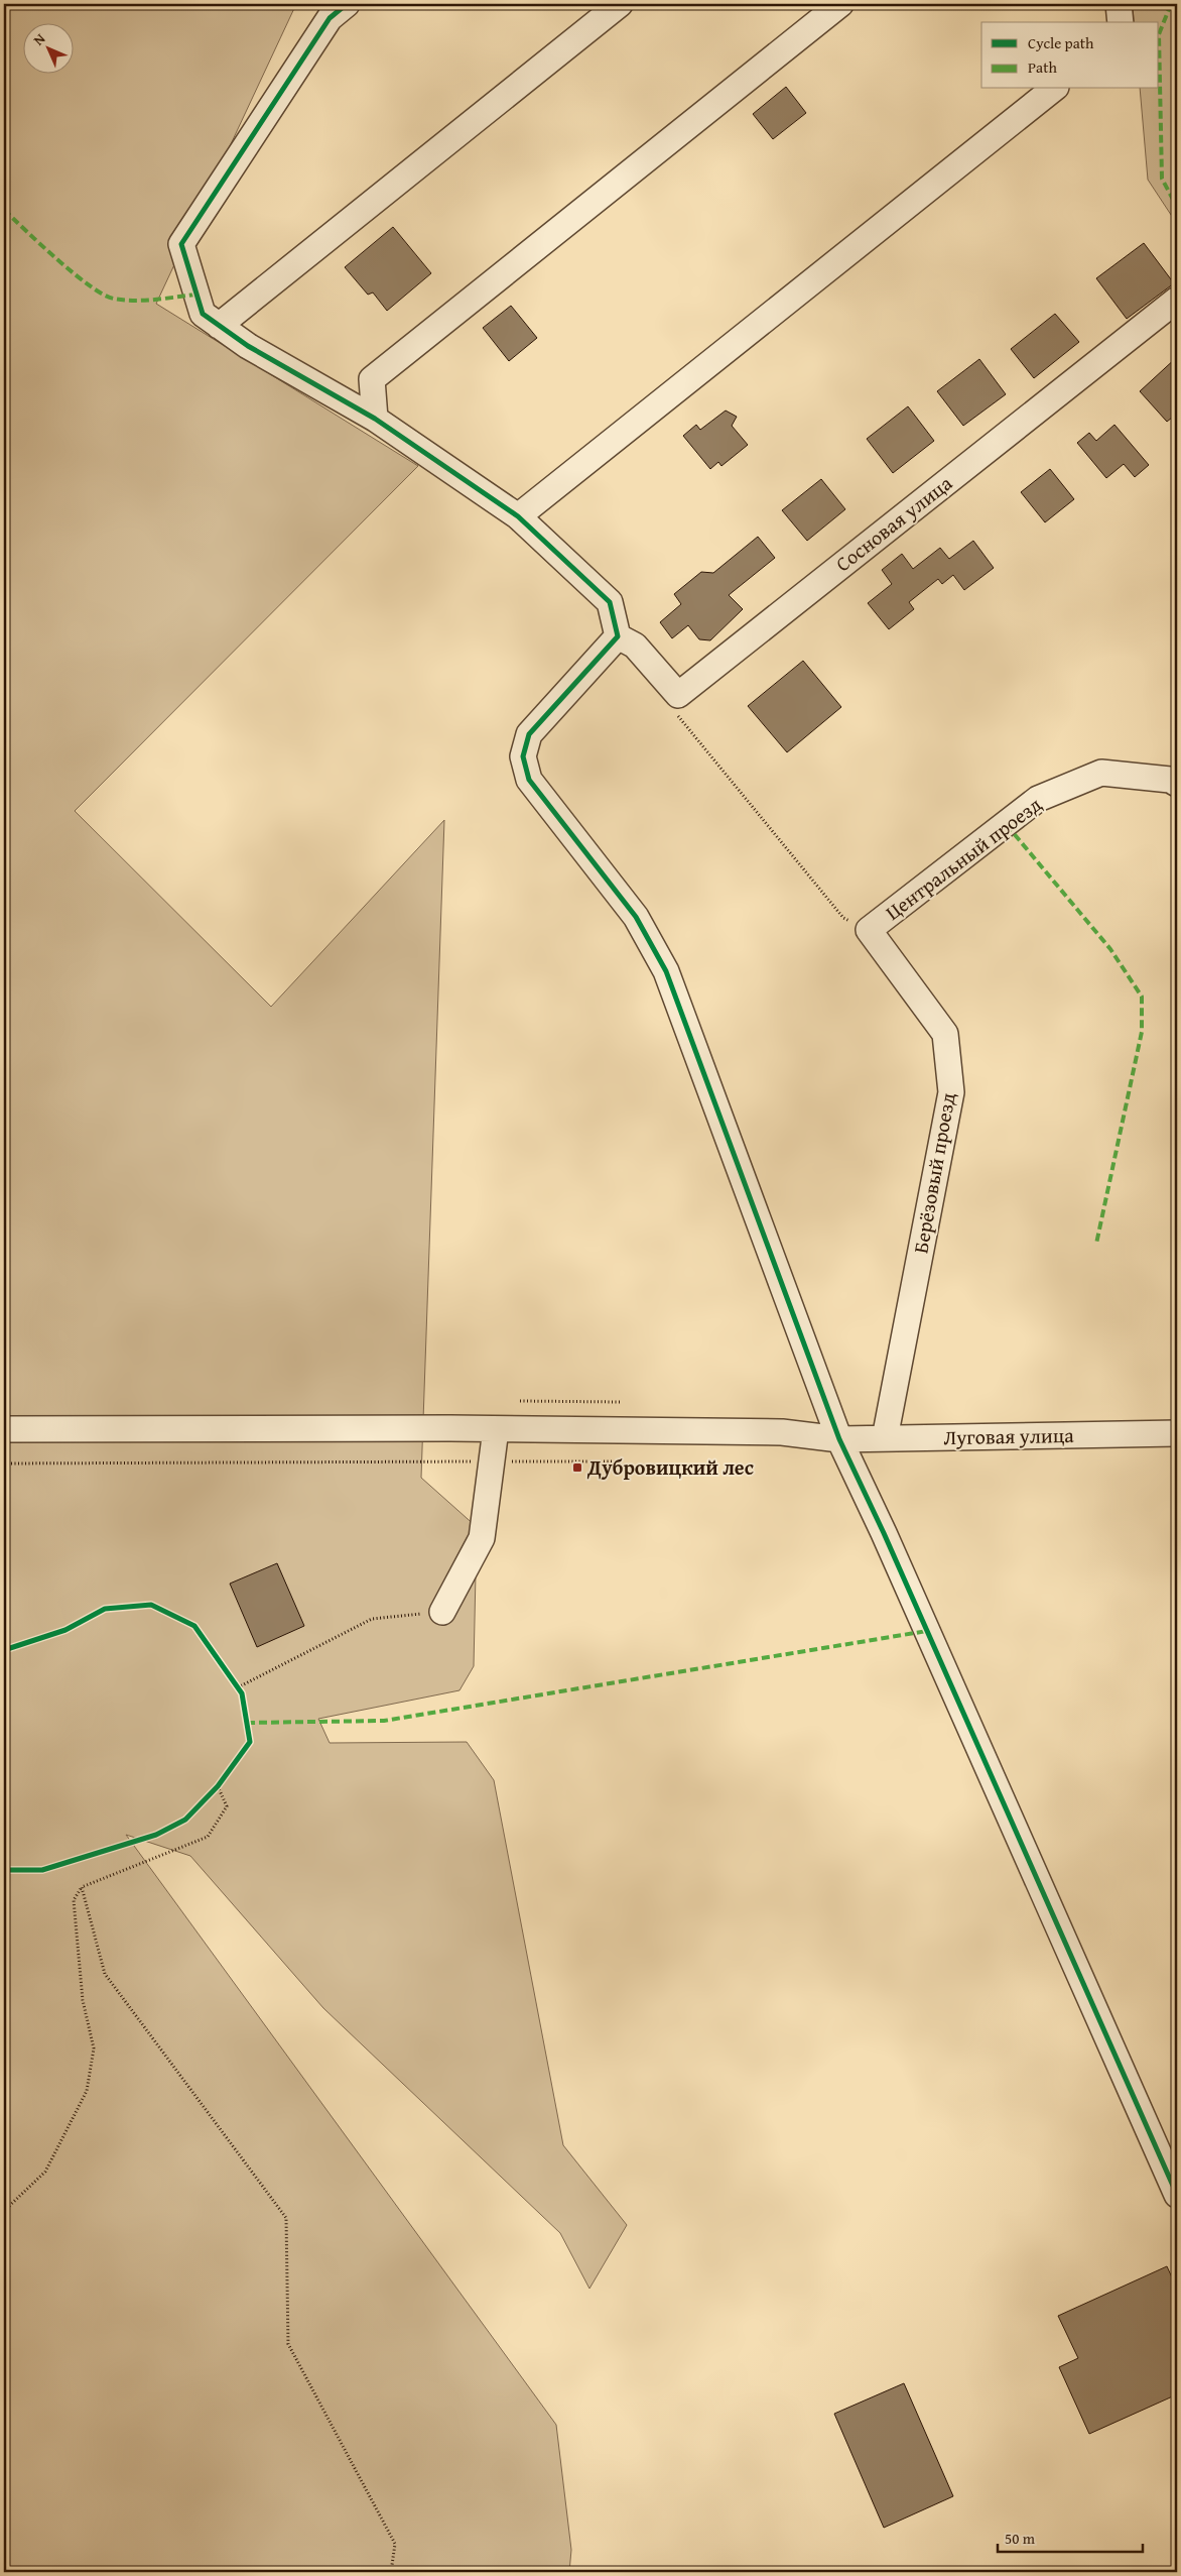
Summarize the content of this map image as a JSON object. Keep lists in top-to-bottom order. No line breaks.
{"streets":{"street":["Сосновая улица","Центральный проезд","Берёзовый проезд","Луговая улица"]},"crossings":[["Центральный проезд","Берёзовый проезд"],["Берёзовый проезд","Луговая улица"]],"places":{"transit":["Дубровицкий лес"]},"legend":["Cycle path","Path"],"scale_bar":"50 m","north":"top left"}
